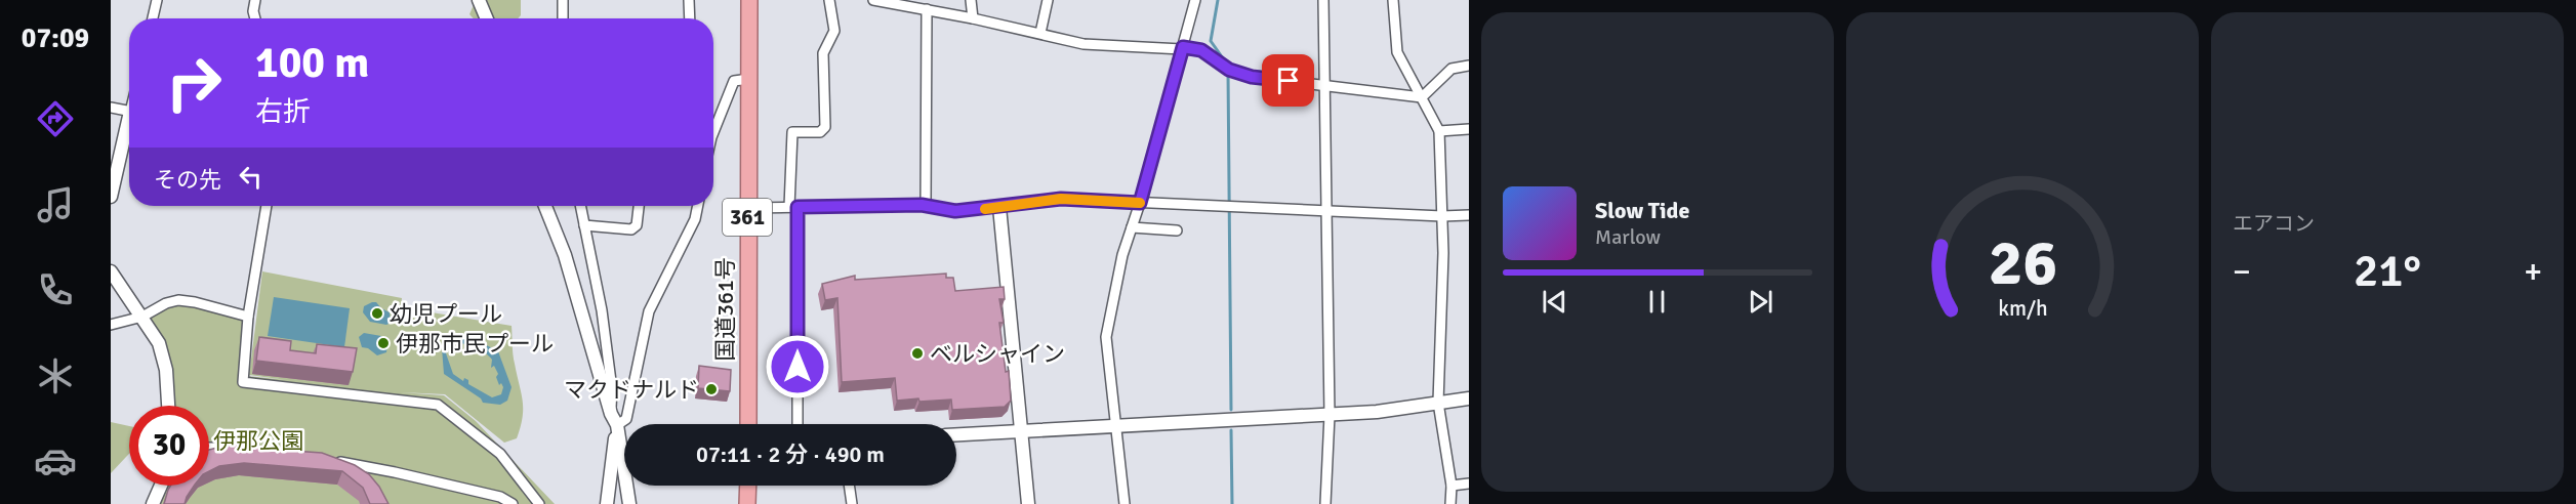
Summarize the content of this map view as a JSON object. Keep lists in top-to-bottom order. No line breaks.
{"streets":{"highway":["361","国道361号"]},"parks":["伊那公園"],"places":["幼児プール","伊那市民プール","ベルシャイン","マクドナルド"],"page":{"tabs":"07:09","tile":"エアコン","turn":["100 m","右折"],"then":"その先","song":["Slow Tide","Marlow"],"heat":["−","21°","+"],"limit":"30","trip":"07:11 · 2 分 · 490 m","gauge":["26","km/h"]}}
